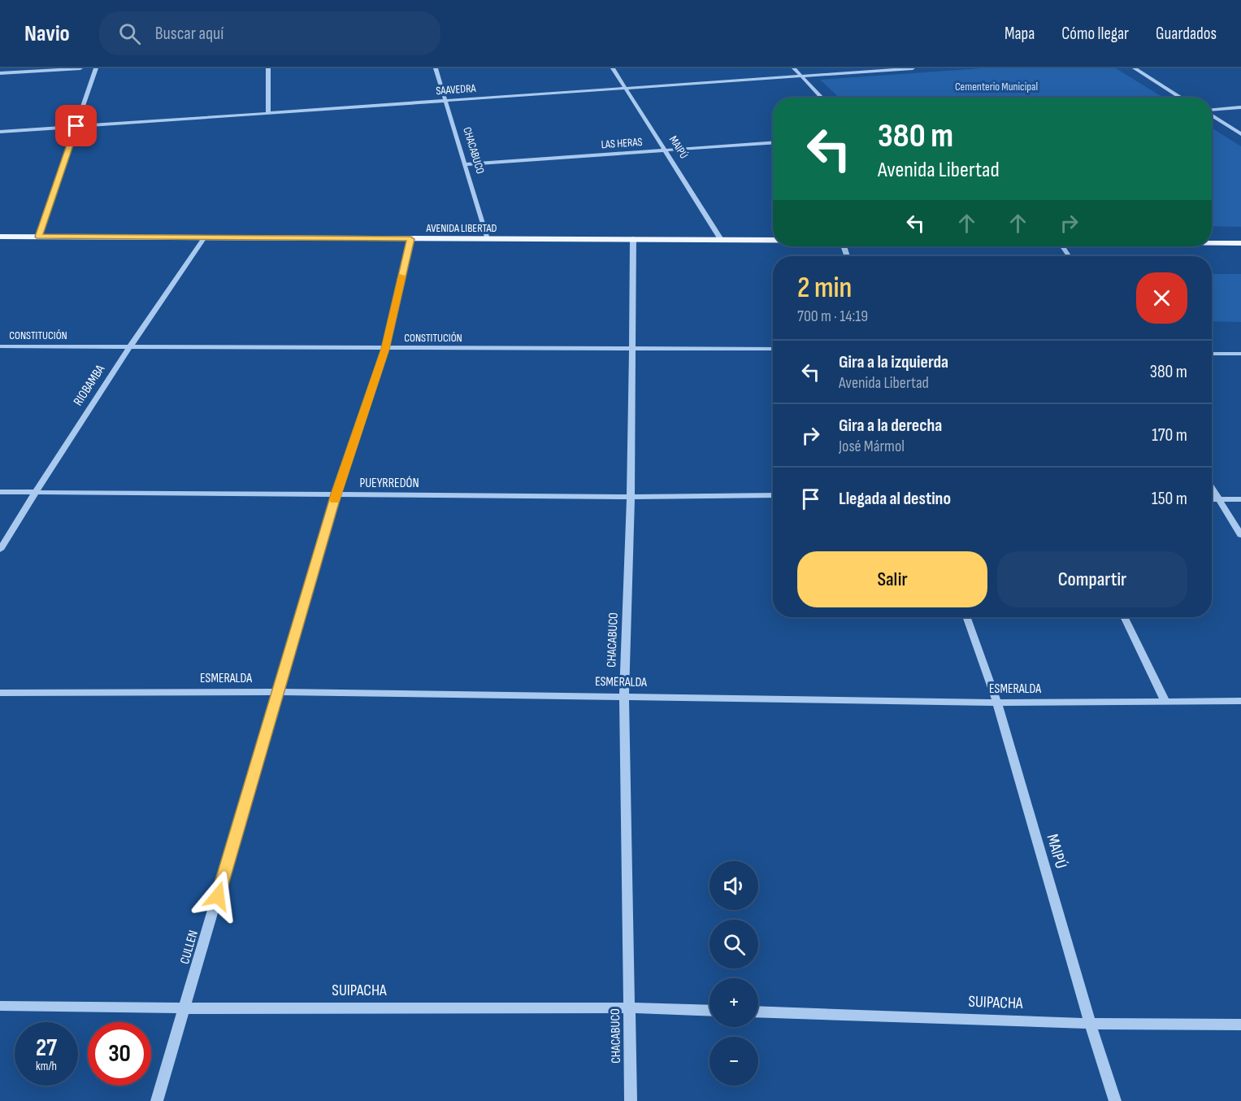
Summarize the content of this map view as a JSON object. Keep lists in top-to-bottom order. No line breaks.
{"streets":{"main road":["AVENIDA LIBERTAD"],"street":["SAAVEDRA","LAS HERAS","MAIPÚ","CHACABUCO","CONSTITUCIÓN","RIOBAMBA","PUEYRREDÓN","ESMERALDA","CULLEN","SUIPACHA"]},"crossings":[["SAAVEDRA","MAIPÚ"],["SAAVEDRA","CHACABUCO"],["LAS HERAS","MAIPÚ"],["LAS HERAS","CHACABUCO"],["MAIPÚ","AVENIDA LIBERTAD"],["MAIPÚ","ESMERALDA"],["MAIPÚ","SUIPACHA"],["CHACABUCO","AVENIDA LIBERTAD"],["CHACABUCO","CONSTITUCIÓN"],["CHACABUCO","PUEYRREDÓN"],["CHACABUCO","ESMERALDA"],["CHACABUCO","SUIPACHA"],["AVENIDA LIBERTAD","RIOBAMBA"],["AVENIDA LIBERTAD","CULLEN"],["CONSTITUCIÓN","RIOBAMBA"],["CONSTITUCIÓN","CULLEN"],["RIOBAMBA","PUEYRREDÓN"],["PUEYRREDÓN","CULLEN"],["ESMERALDA","CULLEN"],["CULLEN","SUIPACHA"]],"parks":["Cementerio Municipal"],"page":{"header":"Navio","search":"Buscar aquí","nav":["Mapa","Cómo llegar","Guardados"],"turn":["380 m","Avenida Libertad"],"heading":["2 min","700 m · 14:19"],"list":[{"name":"Gira a la izquierda","note":"Avenida Libertad","value":"380 m"},{"name":"Gira a la derecha","note":"José Mármol","value":"170 m"},{"name":"Llegada al destino","value":"150 m"}],"buttons":["Salir","Compartir"],"map_buttons":["+","−"],"speed":"27 km/h","limit":"30"}}
